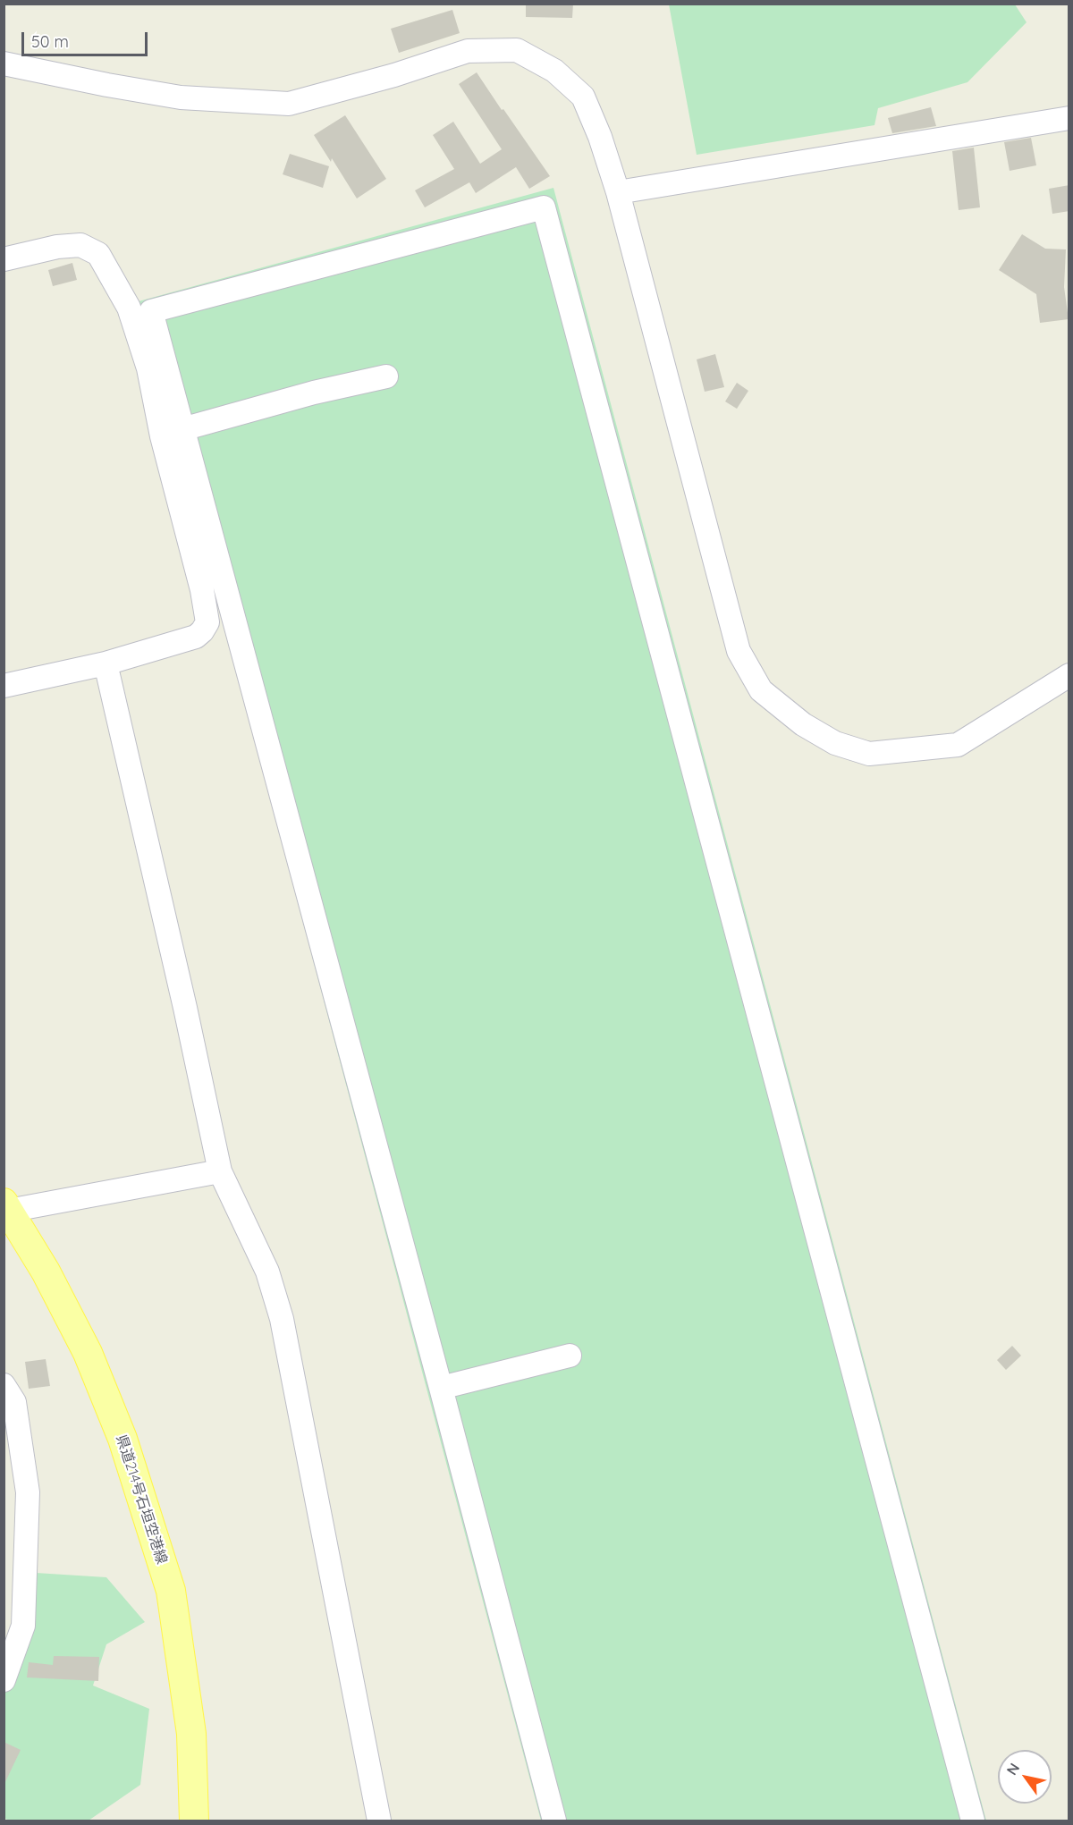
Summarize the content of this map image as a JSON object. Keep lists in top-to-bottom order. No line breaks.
{"streets":{"main road":["県道214号石垣空港線"]},"scale_bar":"50 m","north":"top left"}
